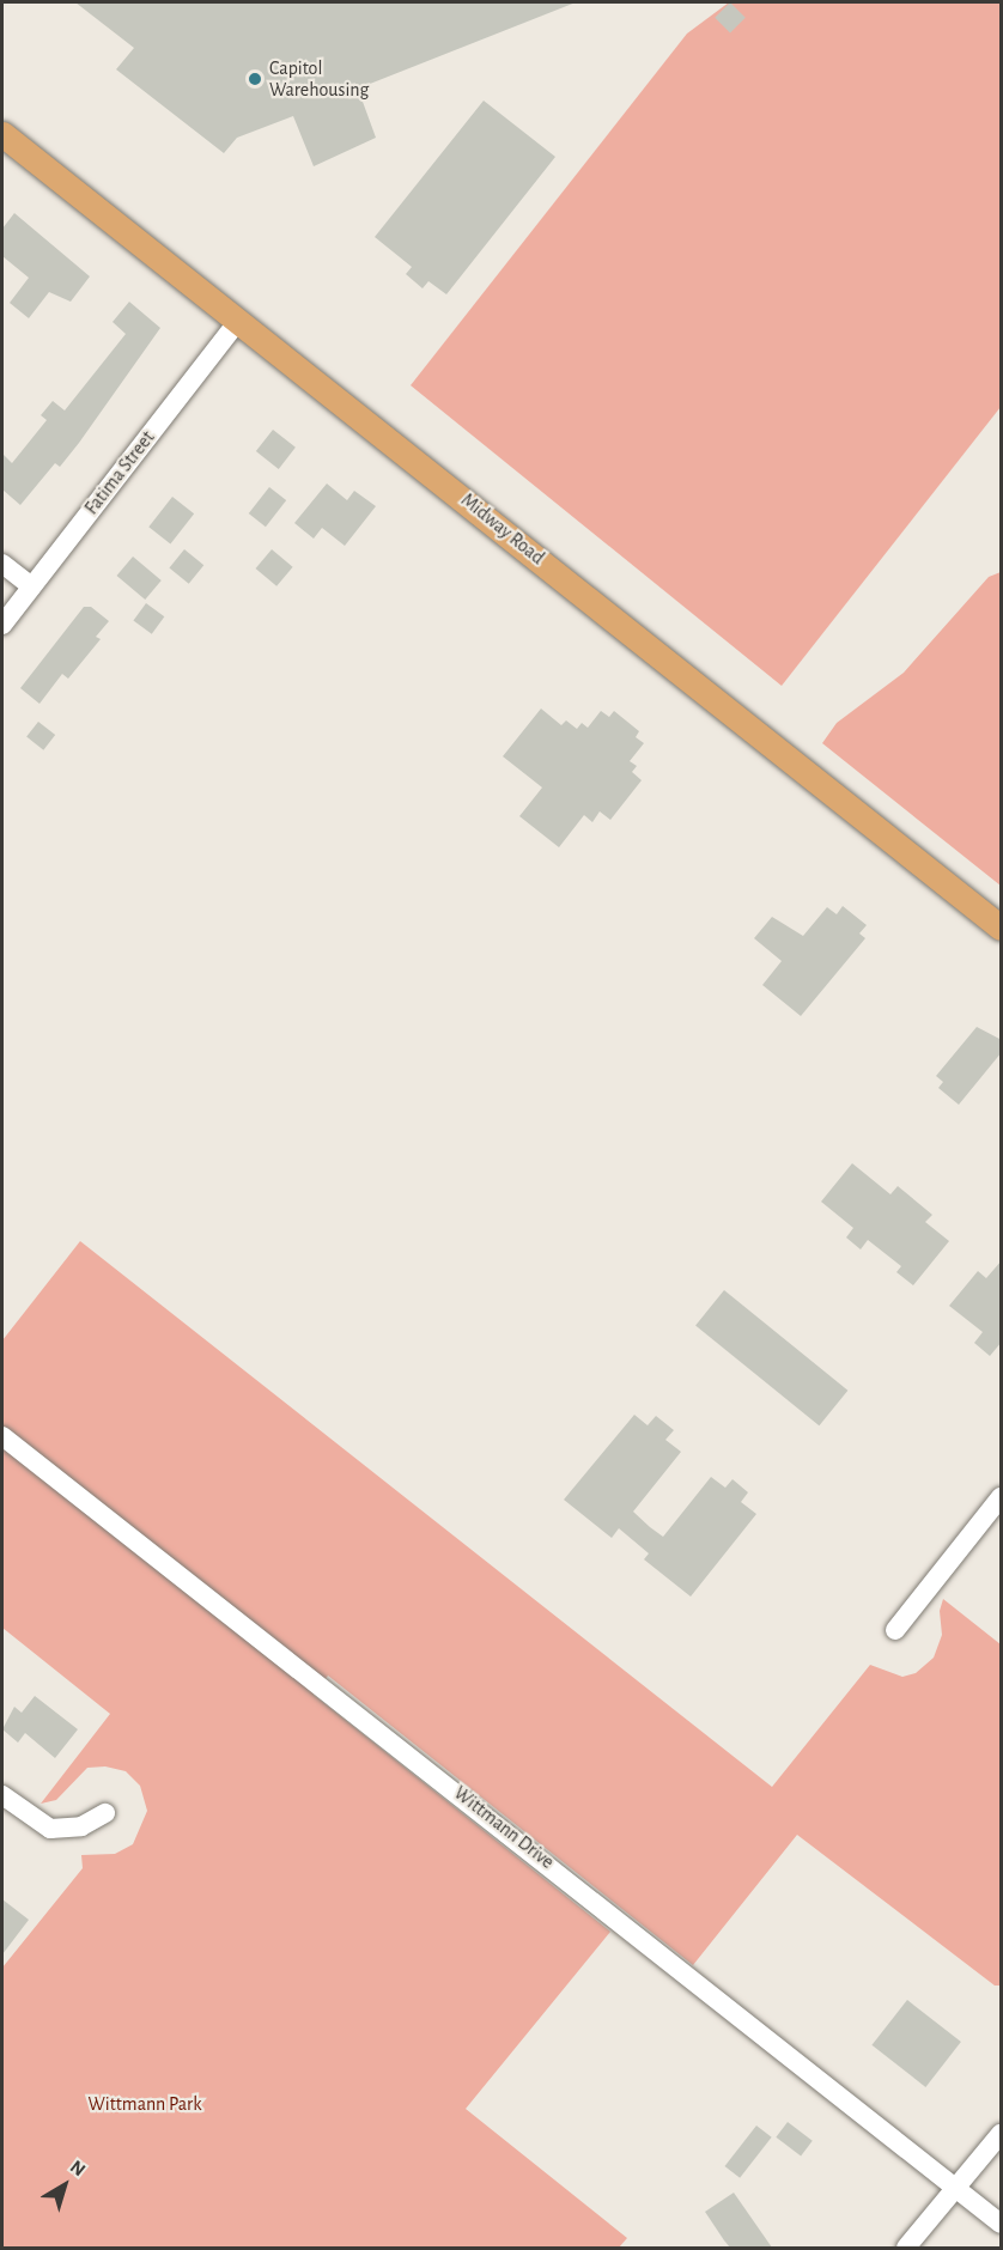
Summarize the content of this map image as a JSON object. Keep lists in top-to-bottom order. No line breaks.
{"streets":{"main road":["Midway Road"],"street":["Fatima Street","Wittmann Drive"]},"crossings":[["Fatima Street","Midway Road"]],"parks":["Wittmann Park"],"places":["Capitol Warehousing"],"north":"top right"}
